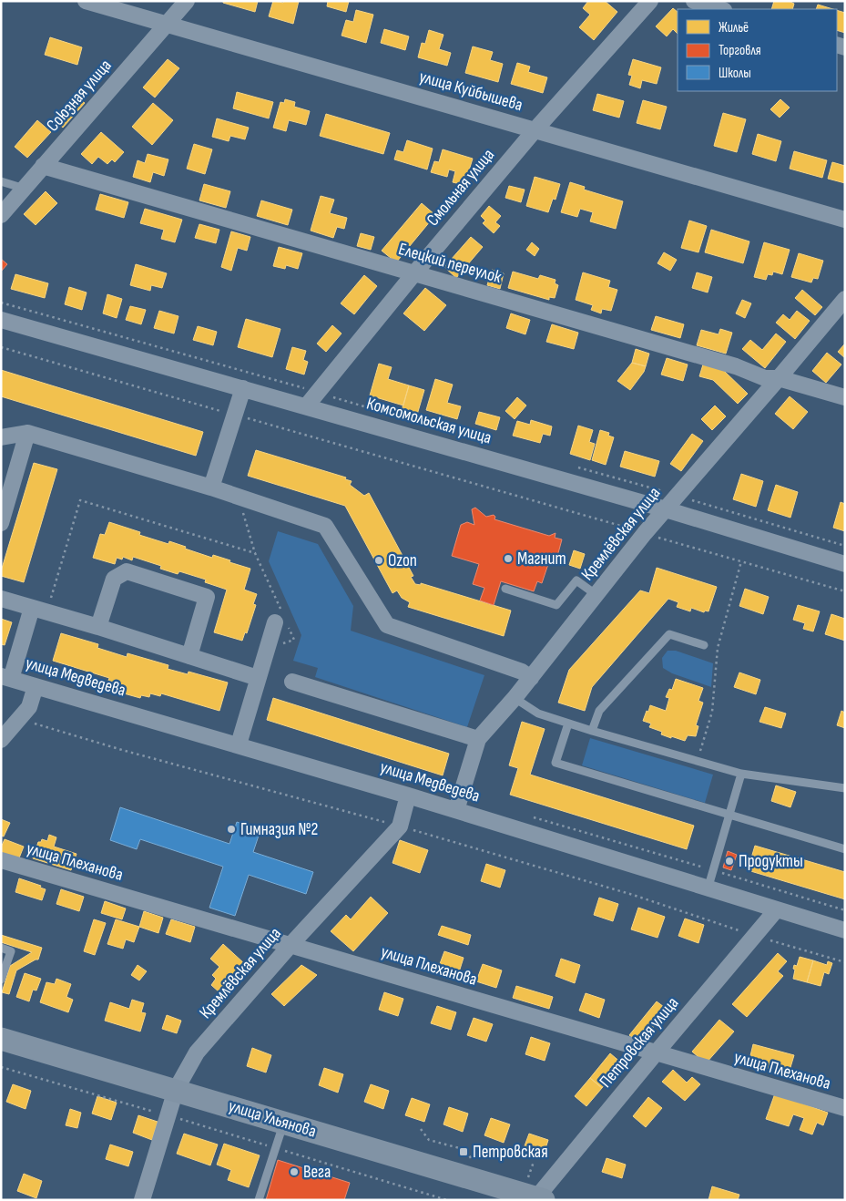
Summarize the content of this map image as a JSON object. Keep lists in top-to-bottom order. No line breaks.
{"streets":{"main road":["улица Ульянова"],"street":["улица Куйбышева","Союзная улица","Смольная улица","Елецкий переулок","Комсомольская улица","Кремлёвская улица","улица Медведева","улица Плеханова","Петровская улица"]},"crossings":[["улица Куйбышева","Союзная улица"],["улица Куйбышева","Смольная улица"],["Союзная улица","Елецкий переулок"],["Смольная улица","Елецкий переулок"],["Смольная улица","Комсомольская улица"],["Елецкий переулок","Кремлёвская улица"],["Комсомольская улица","Кремлёвская улица"],["Кремлёвская улица","улица Медведева"],["Кремлёвская улица","улица Плеханова"],["Кремлёвская улица","улица Ульянова"],["улица Медведева","Петровская улица"],["улица Плеханова","Петровская улица"],["Петровская улица","улица Ульянова"]],"places":{"other":["Магнит","Ozon","Гимназия №2","Продукты","Вега"],"transit":["Петровская"]},"legend":["Жильё","Торговля","Школы"]}
